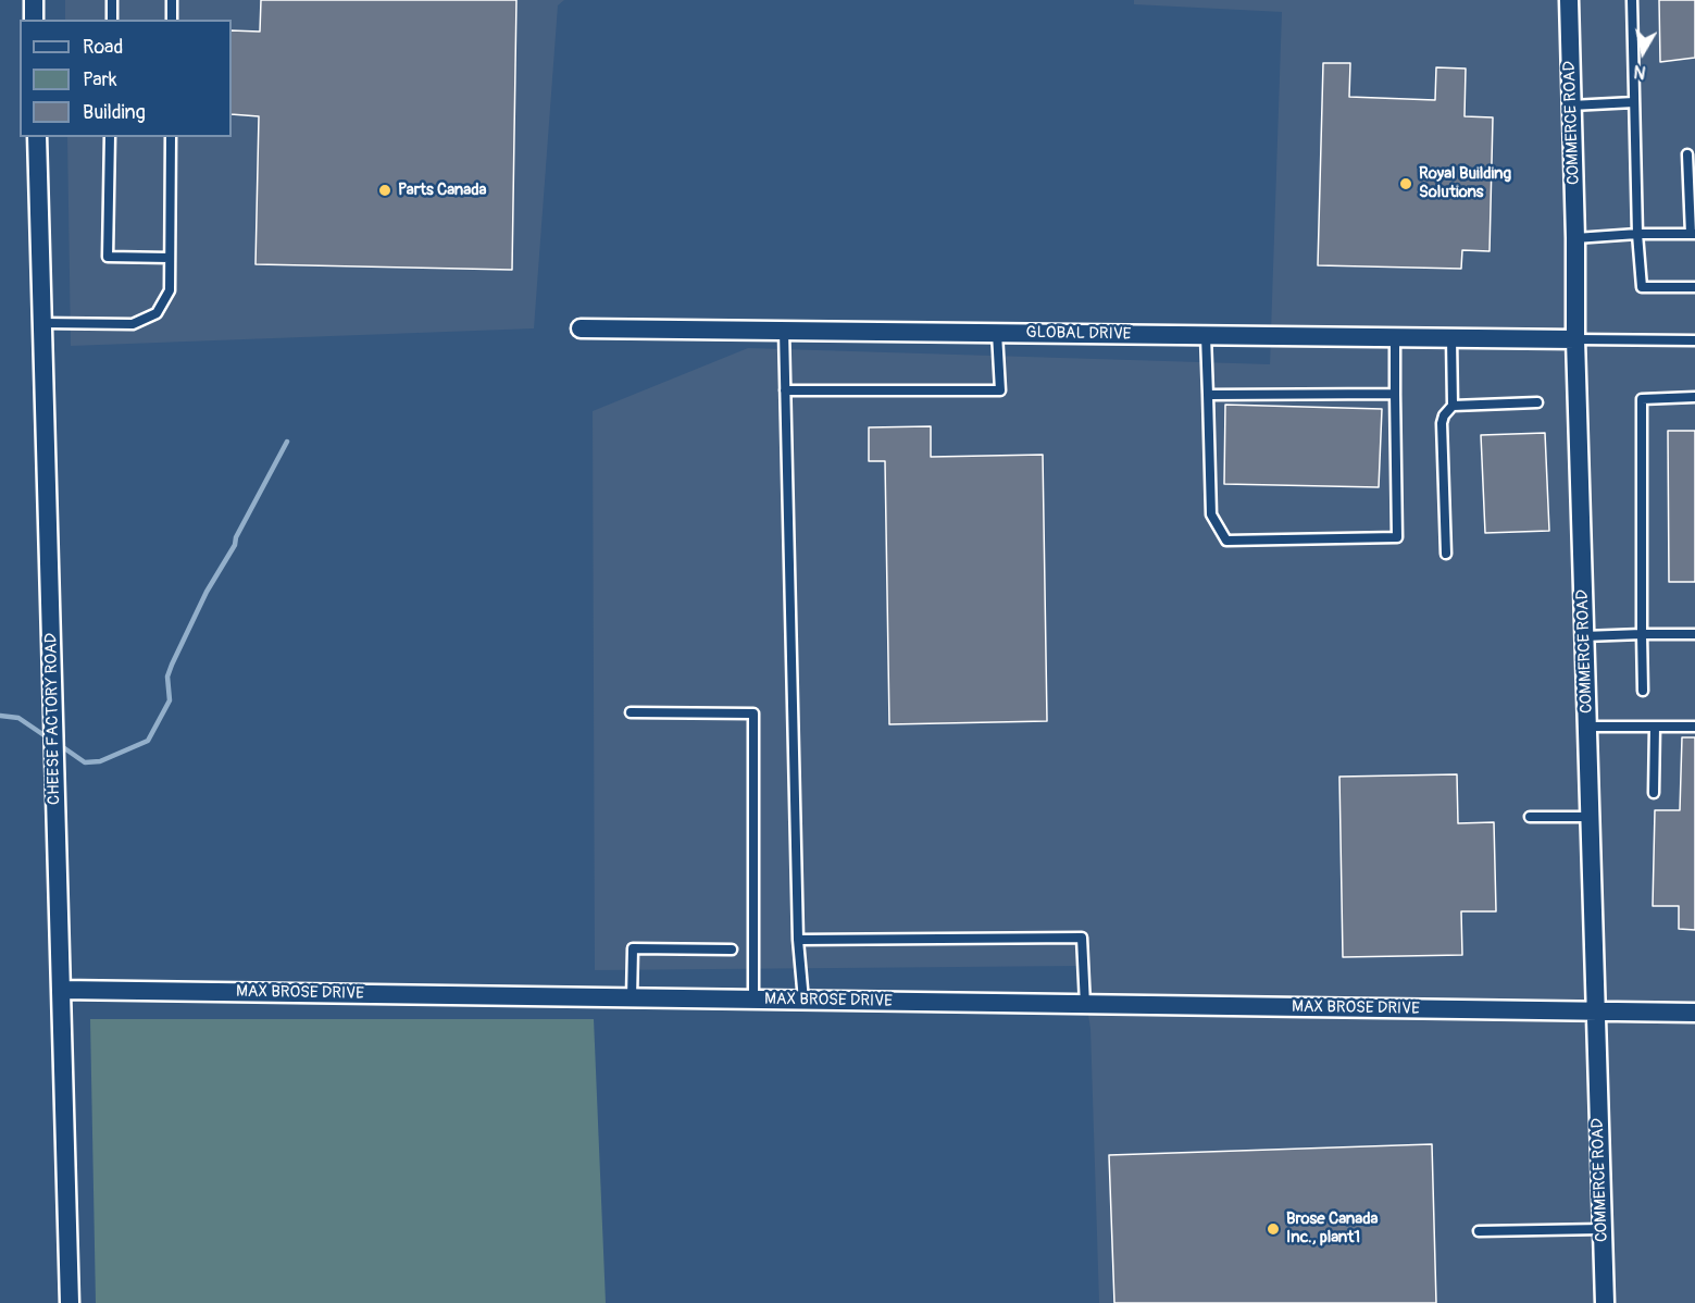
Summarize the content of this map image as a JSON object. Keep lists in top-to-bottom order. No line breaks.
{"streets":{"street":["COMMERCE ROAD","GLOBAL DRIVE","CHEESE FACTORY ROAD","MAX BROSE DRIVE"]},"crossings":[["COMMERCE ROAD","GLOBAL DRIVE"],["COMMERCE ROAD","MAX BROSE DRIVE"],["CHEESE FACTORY ROAD","MAX BROSE DRIVE"]],"places":["Royal Building Solutions","Parts Canada","Brose Canada Inc., plant1"],"legend":["Road","Park","Building"],"north":"bottom"}
